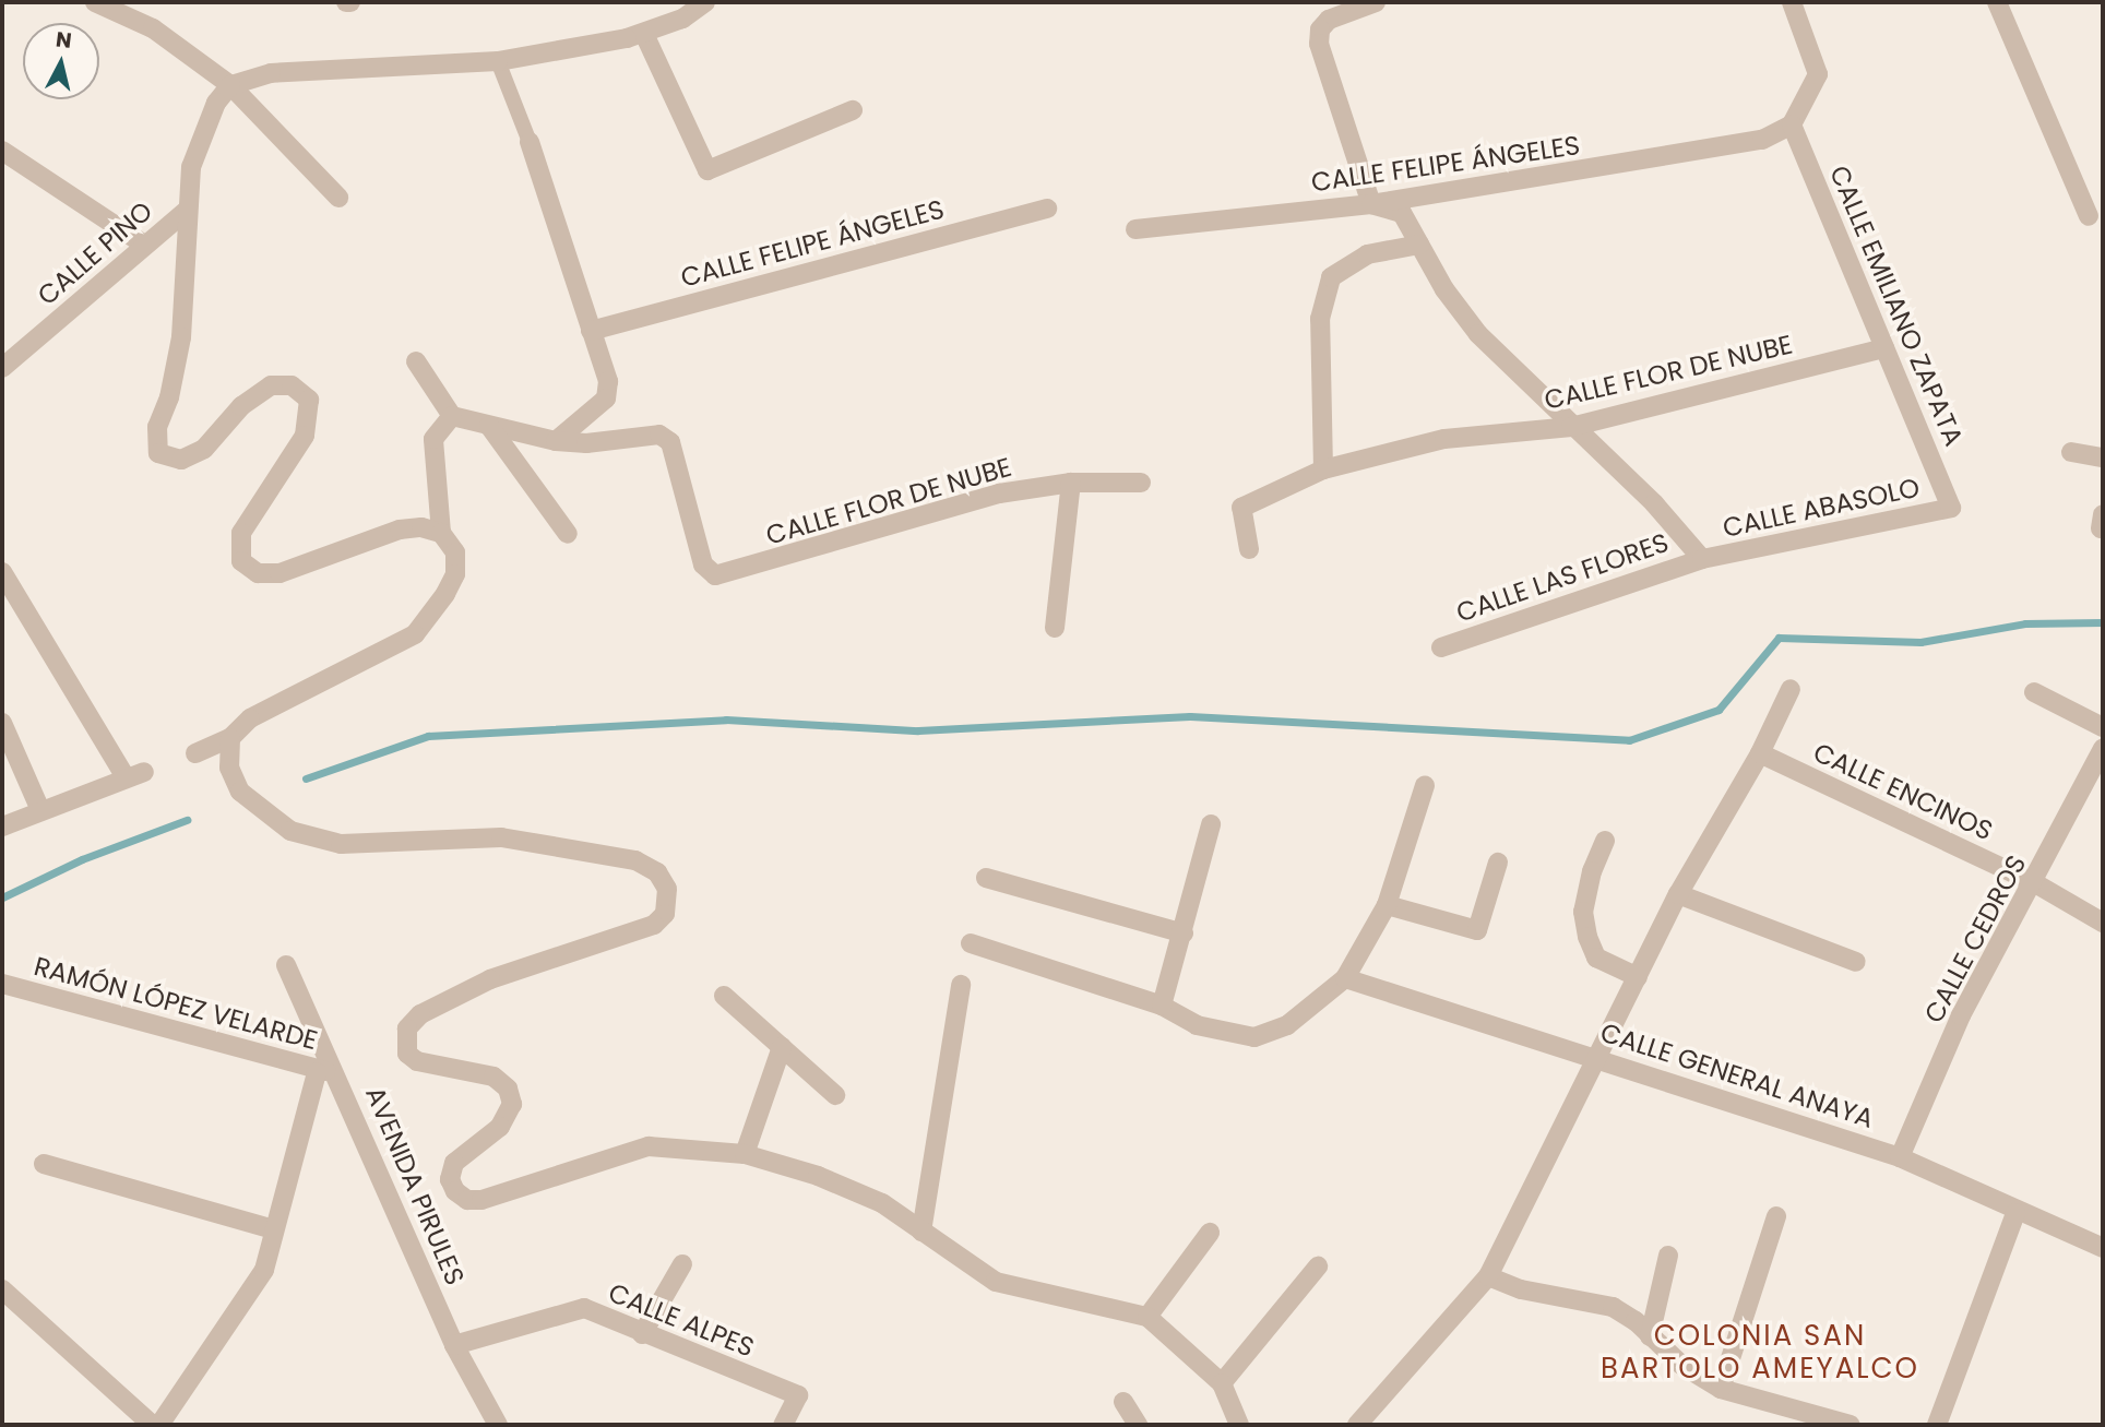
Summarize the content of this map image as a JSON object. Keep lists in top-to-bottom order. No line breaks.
{"streets":{"street":["CALLE FELIPE ÁNGELES","CALLE PINO","CALLE EMILIANO ZAPATA","CALLE FLOR DE NUBE","CALLE ABASOLO","CALLE LAS FLORES","CALLE ENCINOS","CALLE CEDROS","RAMÓN LÓPEZ VELARDE","CALLE GENERAL ANAYA","AVENIDA PIRULES","CALLE ALPES"]},"crossings":[["CALLE FELIPE ÁNGELES","CALLE EMILIANO ZAPATA"],["CALLE EMILIANO ZAPATA","CALLE FLOR DE NUBE"],["CALLE EMILIANO ZAPATA","CALLE ABASOLO"],["CALLE ABASOLO","CALLE LAS FLORES"],["CALLE ENCINOS","CALLE CEDROS"],["CALLE CEDROS","CALLE GENERAL ANAYA"],["RAMÓN LÓPEZ VELARDE","AVENIDA PIRULES"],["AVENIDA PIRULES","CALLE ALPES"]],"districts":["COLONIA SAN BARTOLO AMEYALCO"],"north":"top"}
